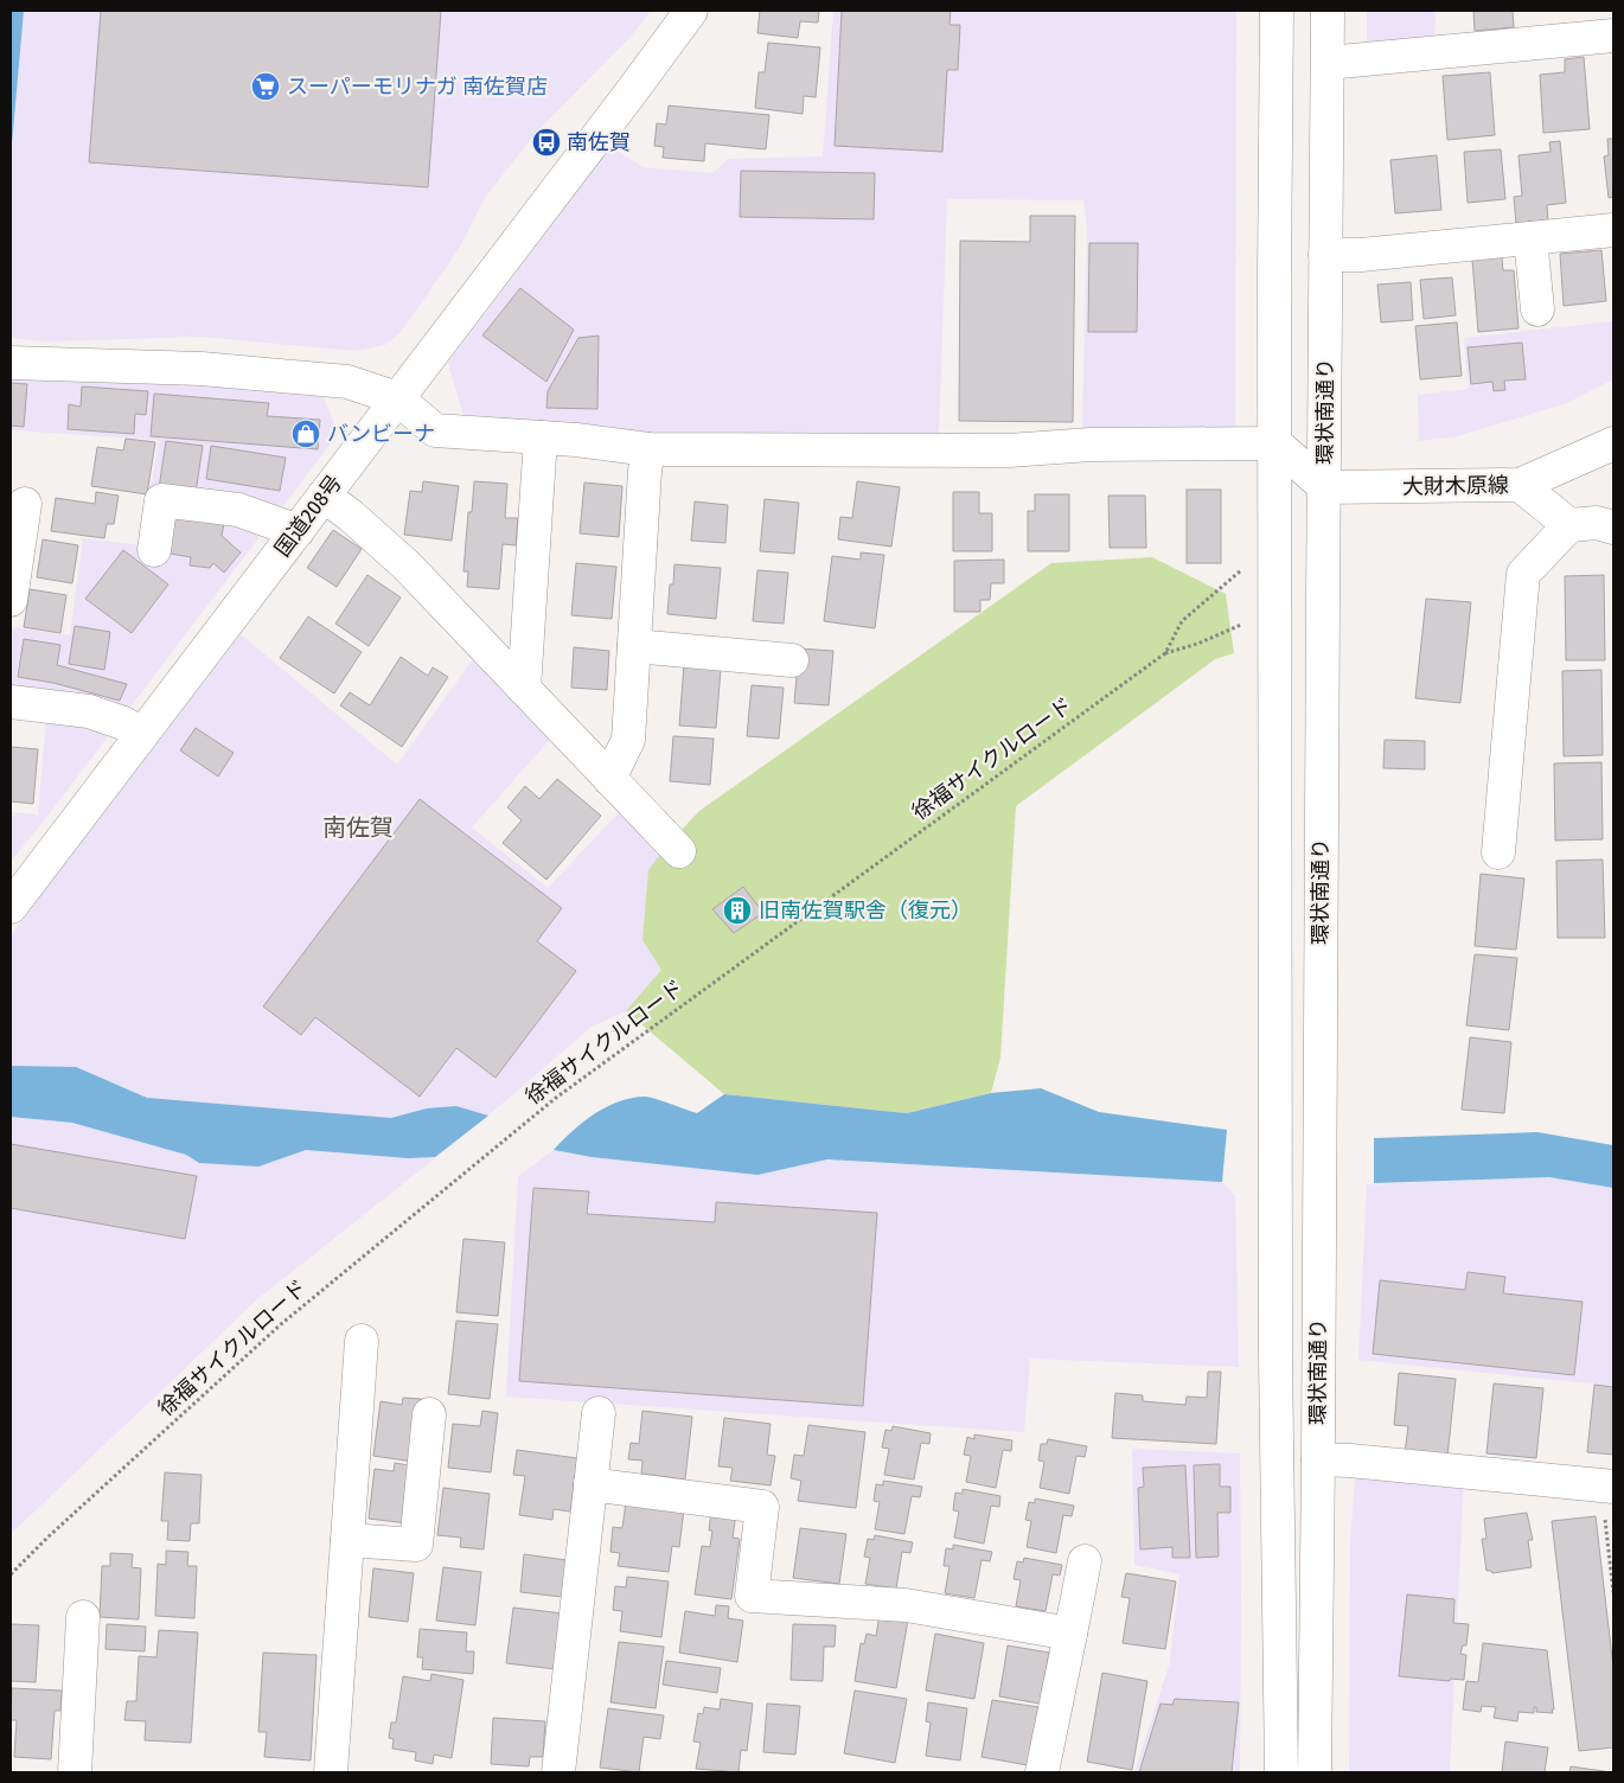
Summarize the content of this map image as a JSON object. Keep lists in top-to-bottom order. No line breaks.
{"streets":{"main road":["環状南通り","大財木原線","国道208号"],"path":["徐福サイクルロード"]},"crossings":[["環状南通り","大財木原線"]],"districts":["南佐賀"],"places":{"supermarket":["スーパーモリナガ 南佐賀店"],"bus stop":["南佐賀"],"shop":["バンビーナ"],"building":["旧南佐賀駅舎（復元）"]}}
